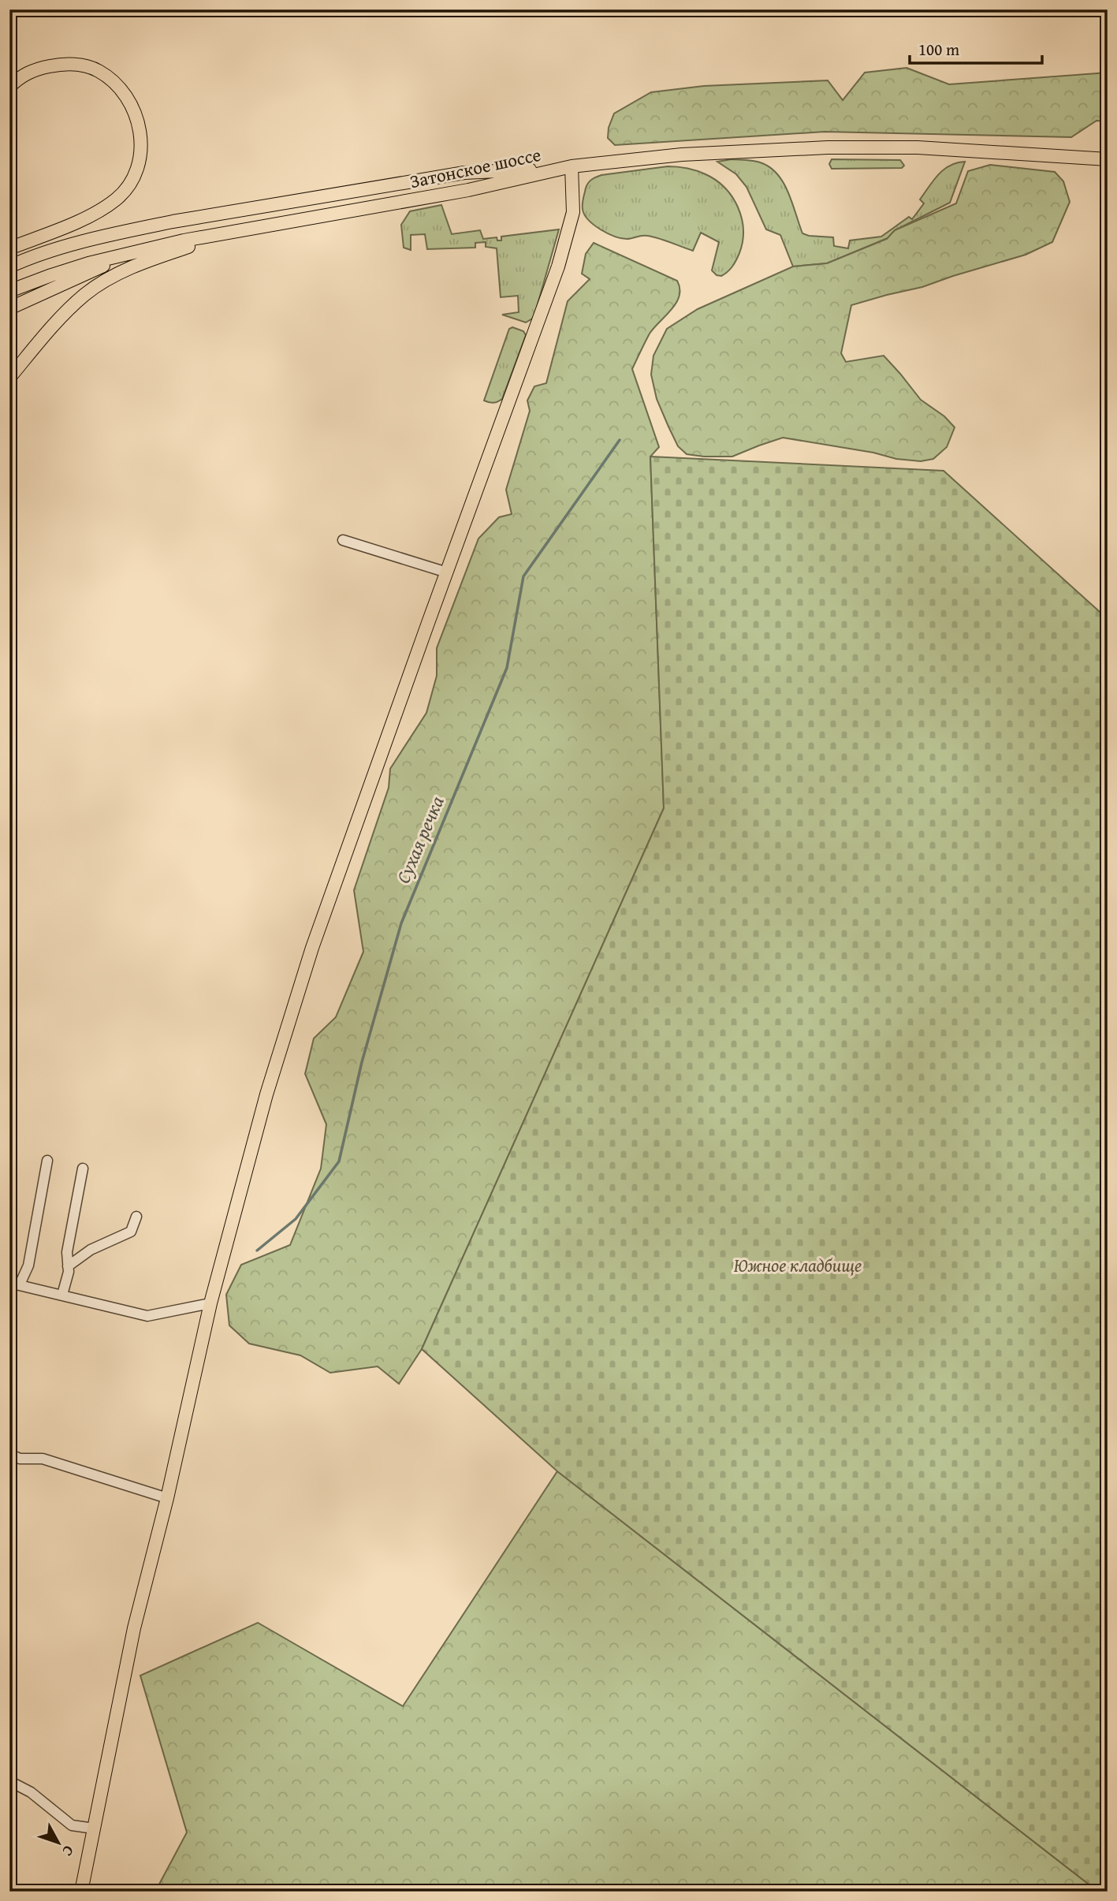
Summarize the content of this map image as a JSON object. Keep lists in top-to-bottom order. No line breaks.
{"streets":{"main road":["Затонское шоссе"]},"water":["Сухая речка"],"parks":["Южное кладбище"],"scale_bar":"100 m","north":"bottom right"}
